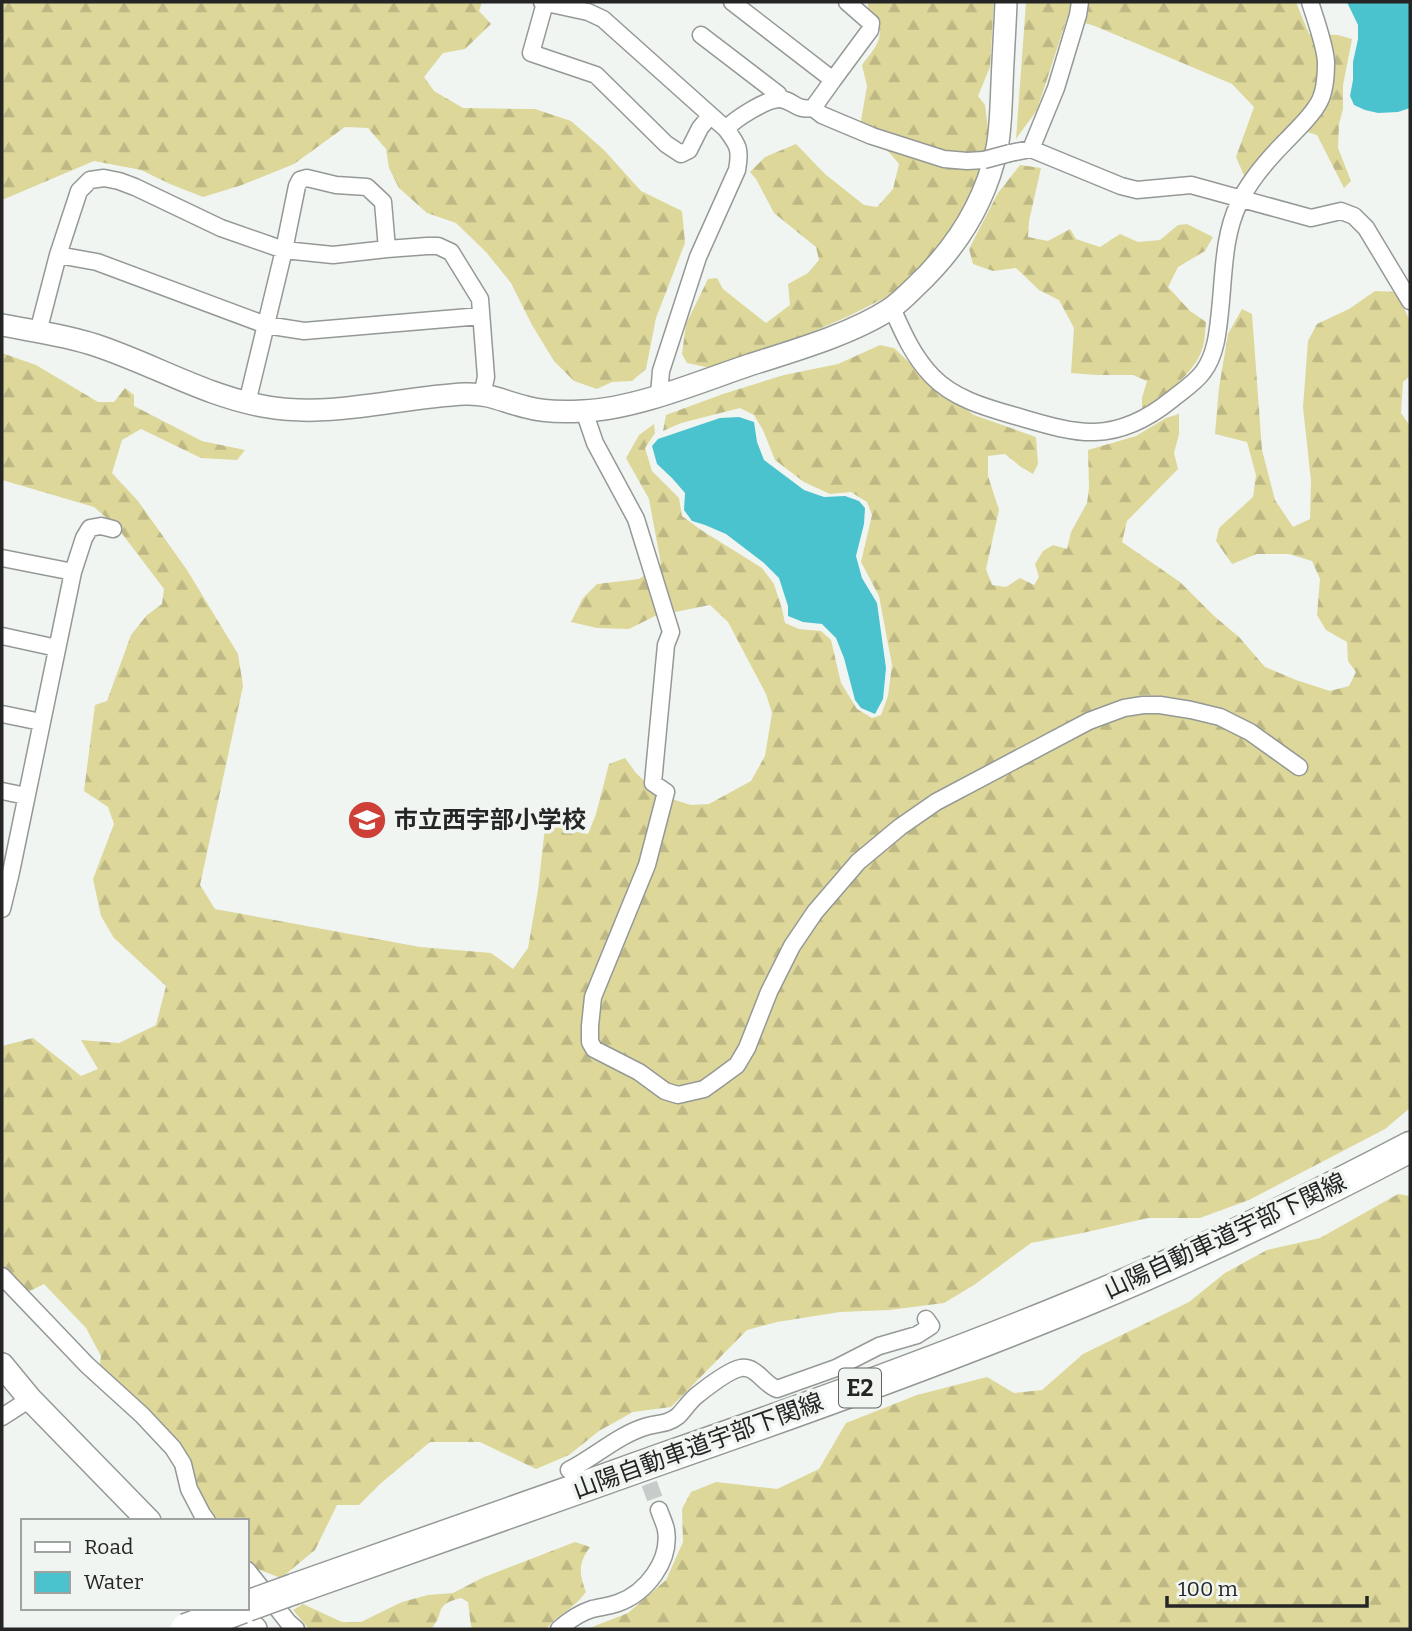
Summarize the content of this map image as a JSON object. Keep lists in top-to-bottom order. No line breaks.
{"streets":{"highway":["山陽自動車道宇部下関線","E2"]},"places":{"school or university":["市立西宇部小学校"]},"legend":["Road","Water"],"scale_bar":"100 m"}
